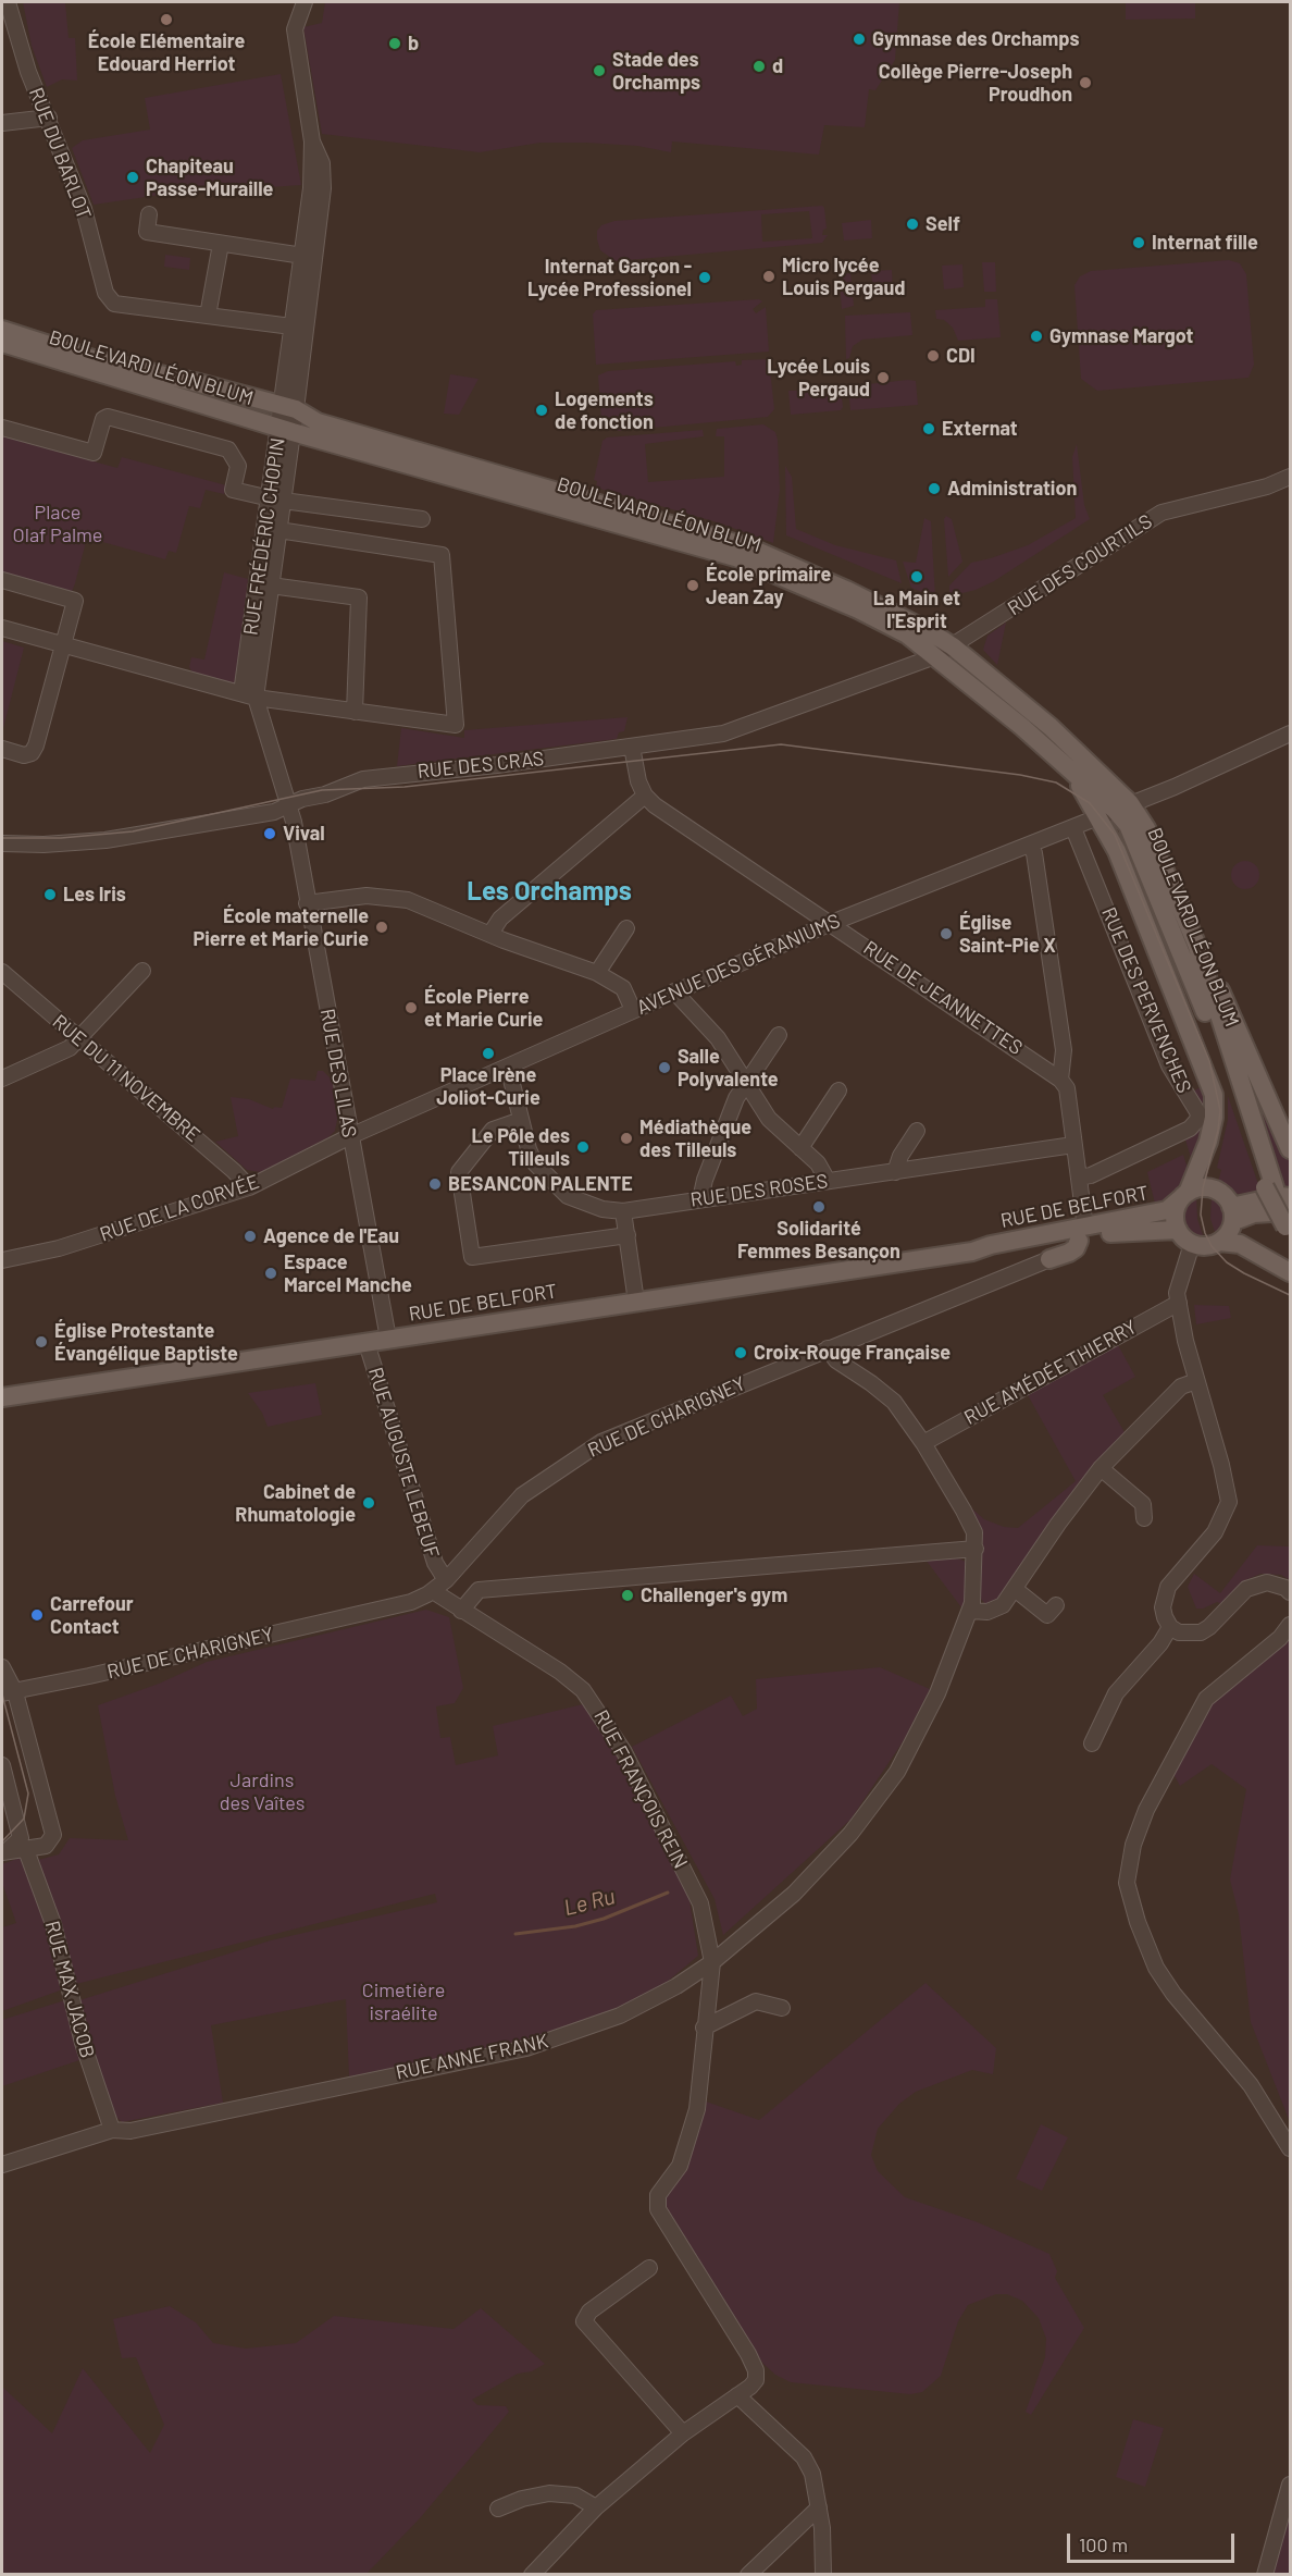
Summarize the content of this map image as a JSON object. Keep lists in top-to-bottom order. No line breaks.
{"streets":{"main road":["BOULEVARD LÉON BLUM","RUE DE BELFORT"],"street":["RUE DU BARLOT","RUE FRÉDÉRIC CHOPIN","RUE DES COURTILS","RUE DES CRAS","AVENUE DES GÉRANIUMS","RUE DE JEANNETTES","RUE DES PERVENCHES","RUE DES LILAS","RUE DU 11 NOVEMBRE","RUE DES ROSES","RUE DE LA CORVÉE","RUE AMÉDÉE THIERRY","RUE DE CHARIGNEY","RUE AUGUSTE LEBEUF","RUE FRANÇOIS REIN","RUE MAX JACOB","RUE ANNE FRANK"]},"crossings":[["BOULEVARD LÉON BLUM","RUE FRÉDÉRIC CHOPIN"],["BOULEVARD LÉON BLUM","RUE DES COURTILS"],["BOULEVARD LÉON BLUM","RUE DES CRAS"],["BOULEVARD LÉON BLUM","AVENUE DES GÉRANIUMS"],["RUE FRÉDÉRIC CHOPIN","RUE DES CRAS"],["RUE FRÉDÉRIC CHOPIN","RUE DES LILAS"],["RUE DES COURTILS","RUE DES CRAS"],["RUE DES CRAS","RUE DES LILAS"],["AVENUE DES GÉRANIUMS","RUE DE JEANNETTES"],["AVENUE DES GÉRANIUMS","RUE DES PERVENCHES"],["AVENUE DES GÉRANIUMS","RUE DES LILAS"],["AVENUE DES GÉRANIUMS","RUE DES ROSES"],["AVENUE DES GÉRANIUMS","RUE DE LA CORVÉE"],["RUE DES LILAS","RUE DE BELFORT"],["RUE DES LILAS","RUE DE LA CORVÉE"],["RUE DU 11 NOVEMBRE","RUE DE LA CORVÉE"],["RUE DE BELFORT","RUE DE CHARIGNEY"],["RUE DE BELFORT","RUE AUGUSTE LEBEUF"],["RUE DE CHARIGNEY","RUE AUGUSTE LEBEUF"],["RUE DE CHARIGNEY","RUE FRANÇOIS REIN"],["RUE FRANÇOIS REIN","RUE ANNE FRANK"],["RUE MAX JACOB","RUE ANNE FRANK"]],"districts":["Les Orchamps"],"water":["Le Ru"],"parks":["Place Olaf Palme","Jardins des Vaîtes","Cimetière israélite"],"places":["École Elémentaire Edouard Herriot","Gymnase des Orchamps","b","d","Stade des Orchamps","Collège Pierre-Joseph Proudhon","Chapiteau Passe-Muraille","Self","Internat fille","Micro lycée Louis Pergaud","Internat Garçon - Lycée Professionel","Gymnase Margot","CDI","Lycée Louis Pergaud","Logements de fonction","Externat","Administration","La Main et l'Esprit","École primaire Jean Zay","Vival","Les Iris","École maternelle Pierre et Marie Curie","Église Saint-Pie X","École Pierre et Marie Curie","Place Irène Joliot-Curie","Salle Polyvalente","Médiathèque des Tilleuls","Le Pôle des Tilleuls","BESANCON PALENTE","Solidarité Femmes Besançon","Agence de l'Eau","Espace Marcel Manche","Église Protestante Évangélique Baptiste","Croix-Rouge Française","Cabinet de Rhumatologie","Challenger's gym","Carrefour Contact"],"scale_bar":"100 m"}
